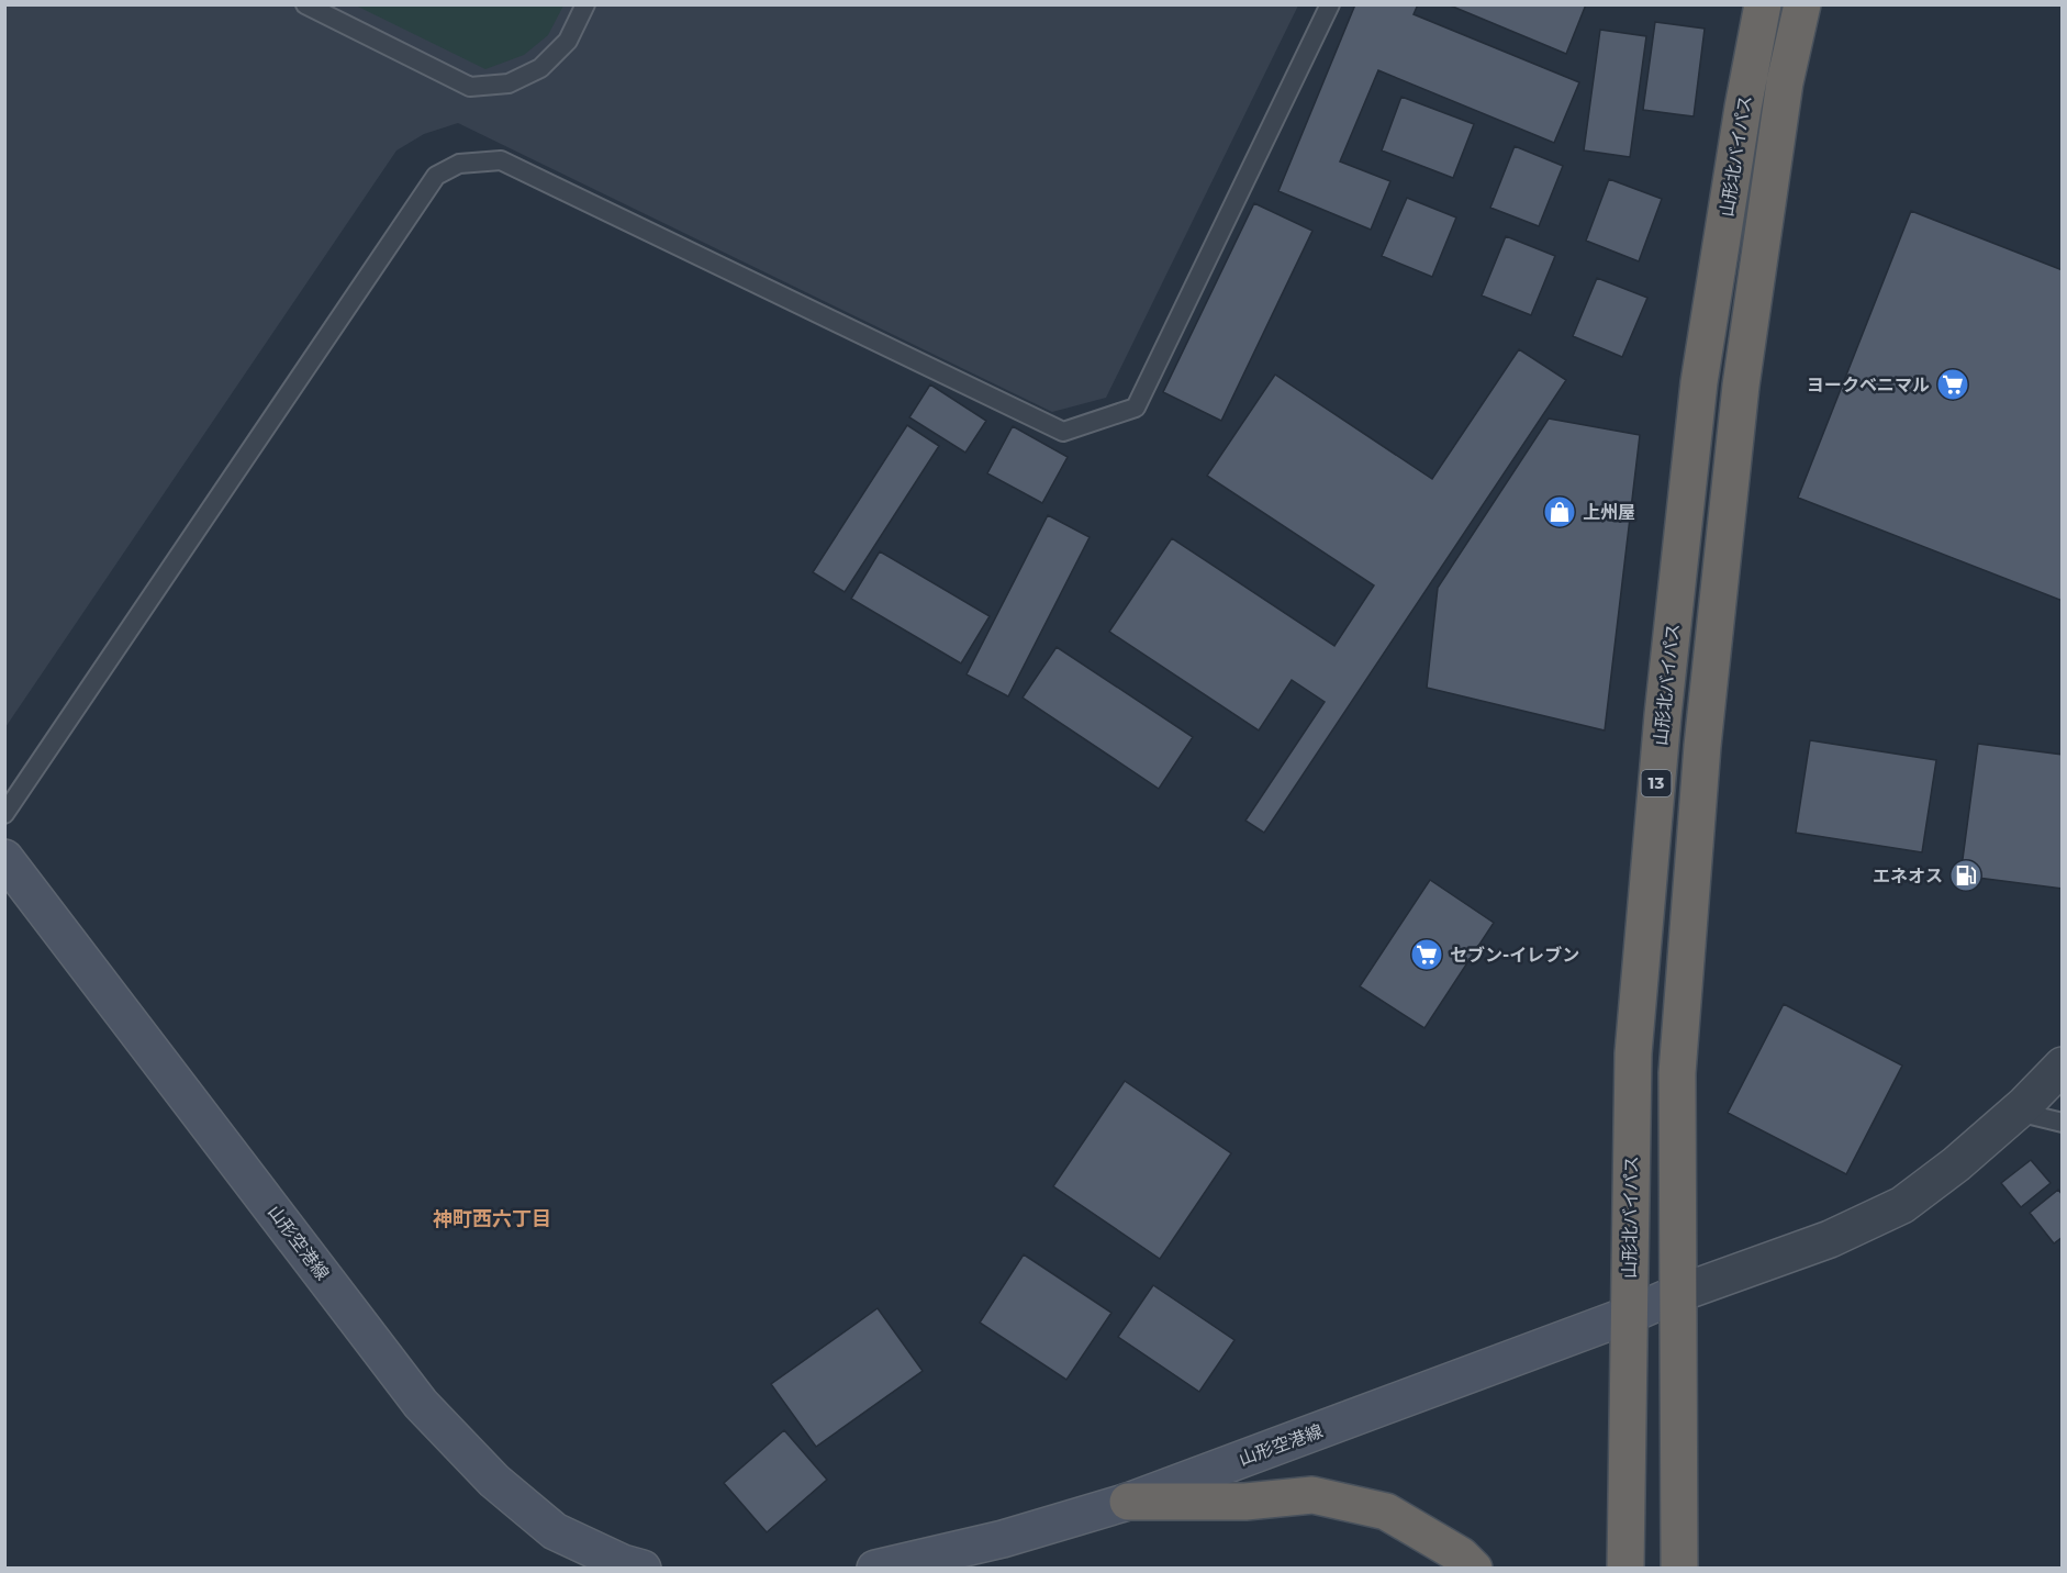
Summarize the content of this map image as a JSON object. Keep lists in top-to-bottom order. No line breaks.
{"streets":{"highway":["山形北バイパス","13"],"main road":["山形空港線"]},"crossings":[["山形北バイパス","山形空港線"]],"districts":["神町西六丁目"],"places":{"supermarket":["ヨークベニマル","セブン-イレブン"],"shop":["上州屋"],"fuel station":["エネオス"]}}
